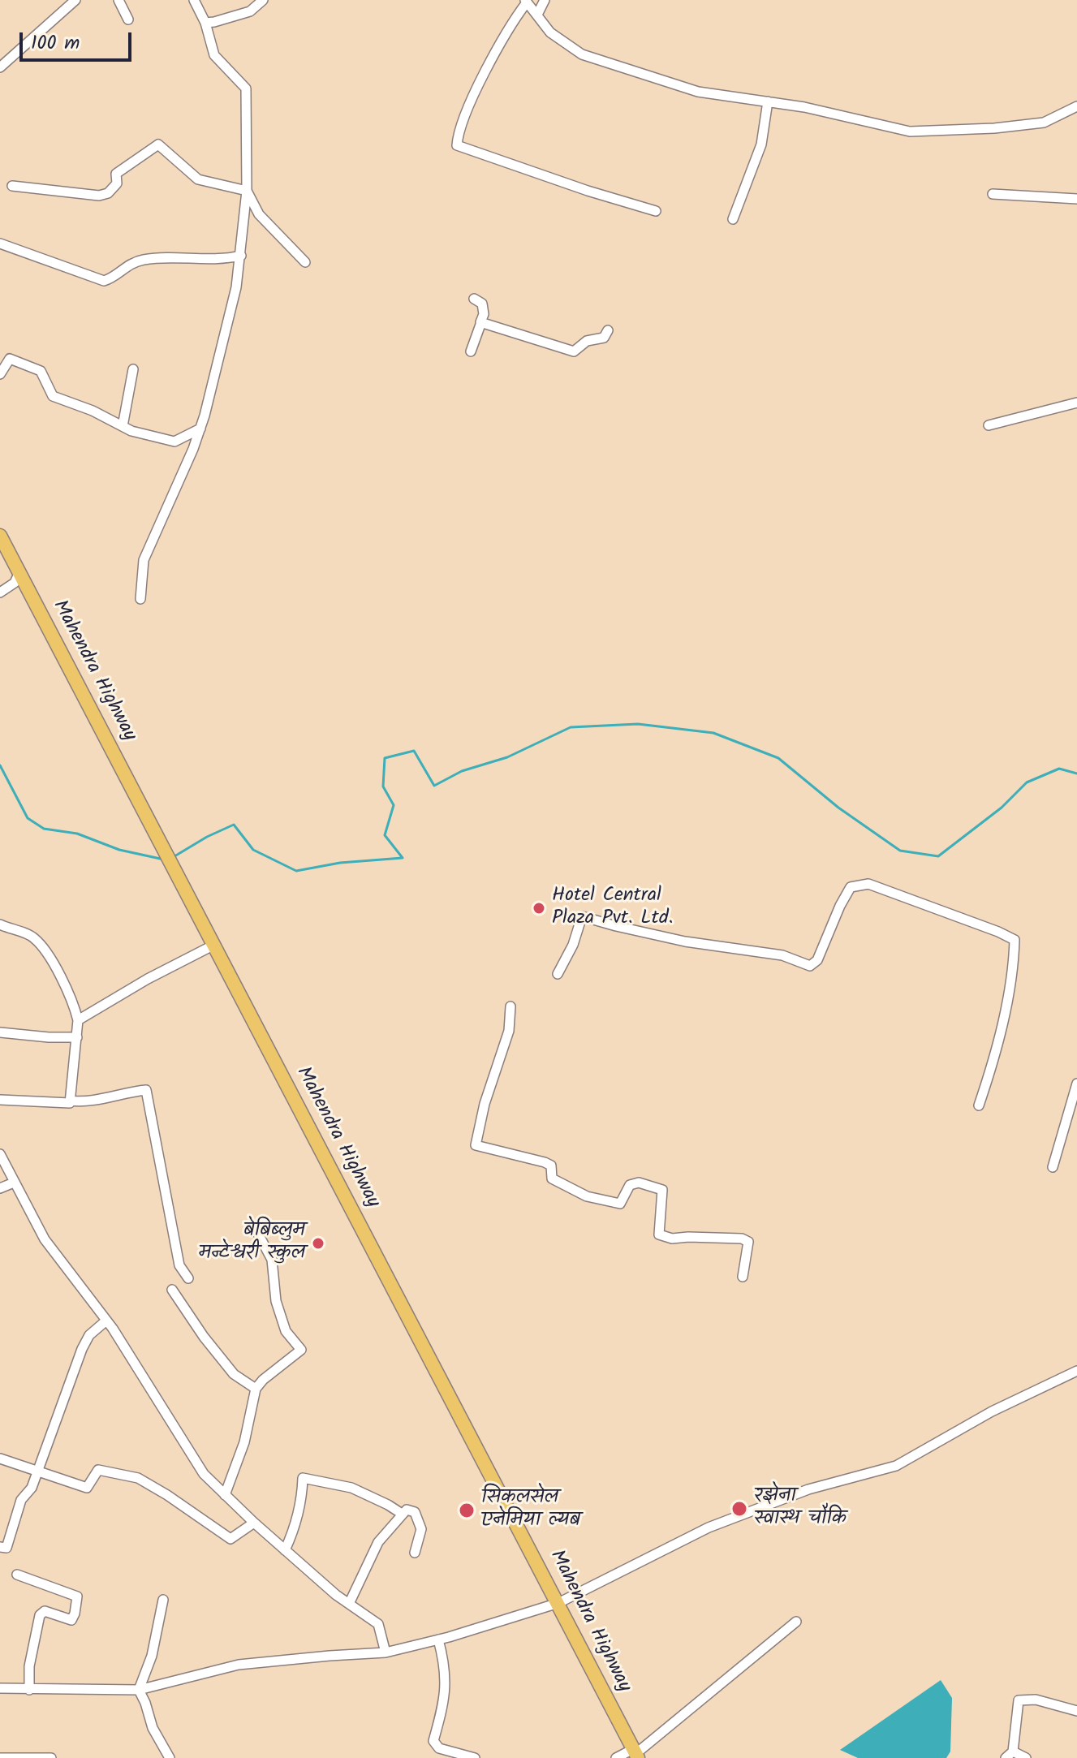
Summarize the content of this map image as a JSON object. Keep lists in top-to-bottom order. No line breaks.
{"streets":{"highway":["Mahendra Highway"]},"places":["Hotel Central Plaza Pvt. Ltd.","बेबिब्लुम मन्टेश्वरी स्कुल","रझेना स्वास्थ चौकि","सिकलसेल एनेमिया ल्यब"],"scale_bar":"100 m"}
